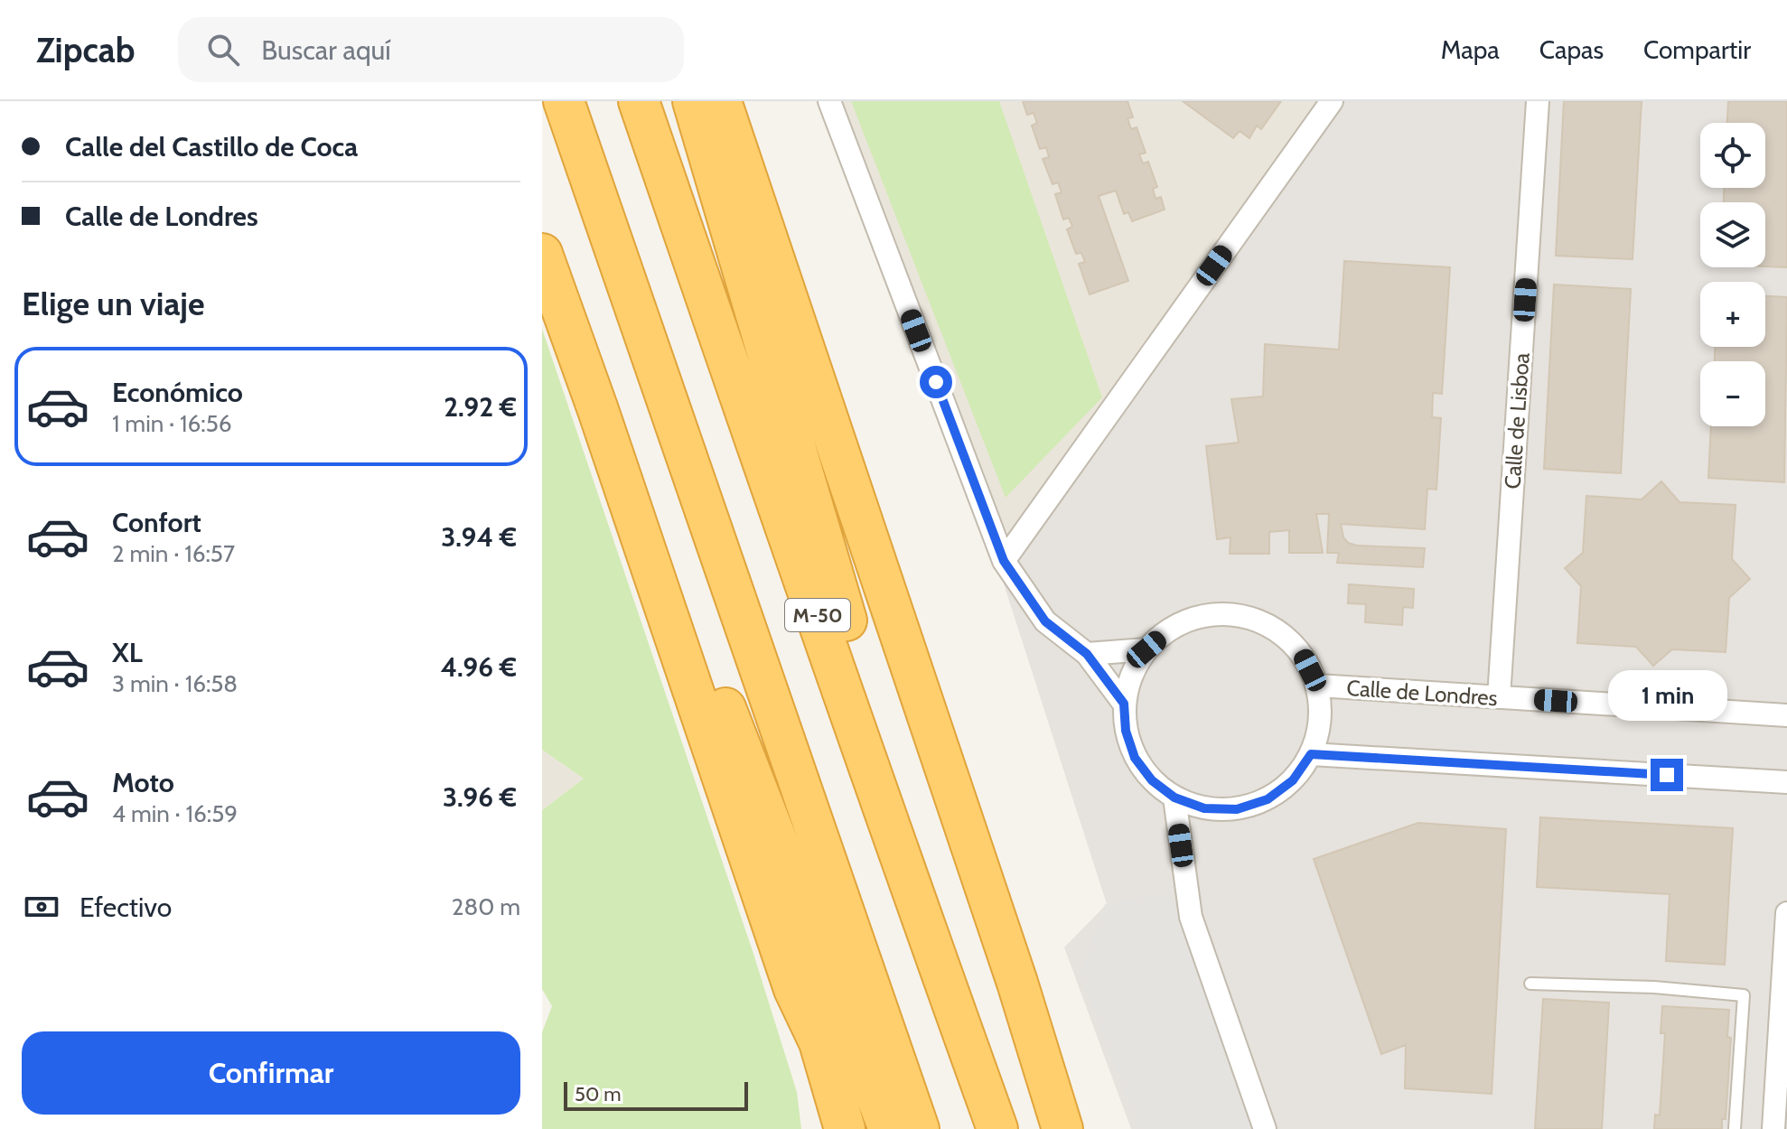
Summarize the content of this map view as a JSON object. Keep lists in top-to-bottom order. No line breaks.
{"streets":{"highway":["M-50"],"street":["Calle de Lisboa","Calle de Londres"]},"crossings":[["Calle de Lisboa","Calle de Londres"]],"scale_bar":"50 m","page":{"header":"Zipcab","search":"Buscar aquí","nav":["Mapa","Capas","Compartir"],"banner":["Calle del Castillo de Coca","Calle de Londres"],"map_buttons":["+","−"],"heading":"Elige un viaje","list":[{"name":"Económico","note":"1 min · 16:56","value":"2.92 €"},{"name":"Confort","note":"2 min · 16:57","value":"3.94 €"},{"name":"XL","note":"3 min · 16:58","value":"4.96 €"},{"name":"Moto","note":"4 min · 16:59","value":"3.96 €"}],"bubble":"1 min","pay":["Efectivo","280 m"],"buttons":"Confirmar","scale":"50 m"}}
